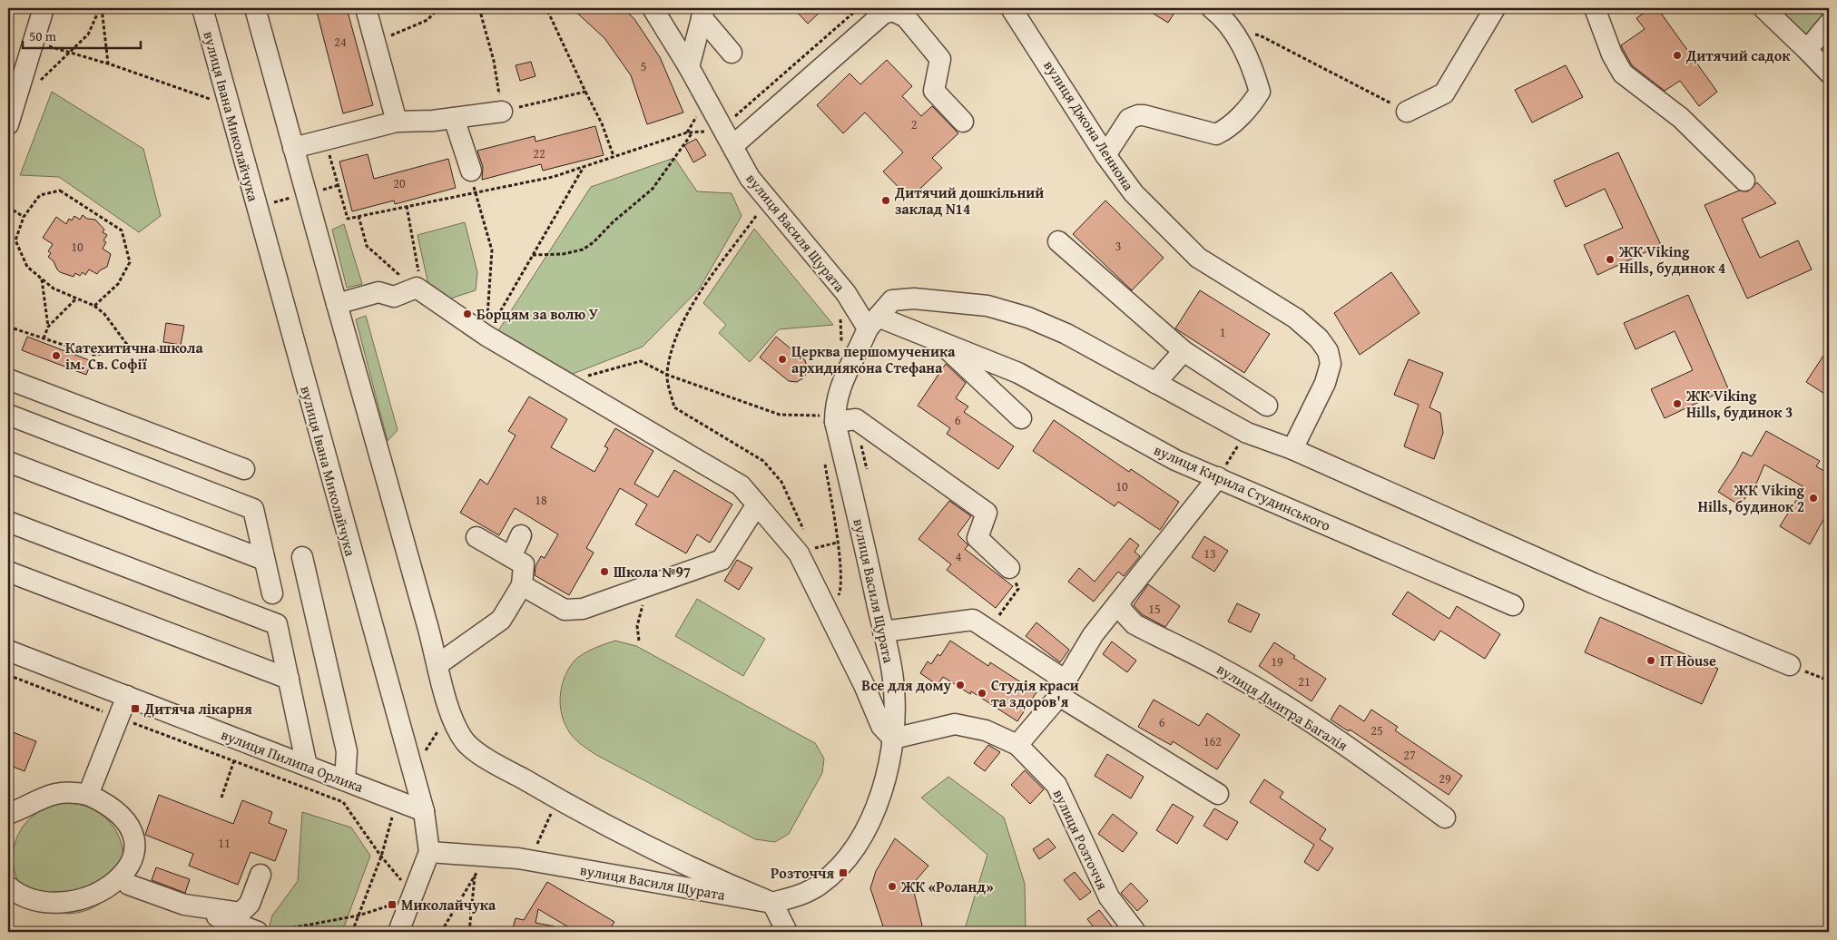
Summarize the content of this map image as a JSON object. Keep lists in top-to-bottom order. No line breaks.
{"streets":{"street":["вулиця Івана Миколайчука","вулиця Джона Леннона","вулиця Василя Щурата","вулиця Кирила Студинського","вулиця Дмитра Багалія","вулиця Пилипа Орлика","вулиця Розточчя"]},"crossings":[["вулиця Івана Миколайчука","вулиця Василя Щурата"],["вулиця Івана Миколайчука","вулиця Пилипа Орлика"],["вулиця Василя Щурата","вулиця Кирила Студинського"],["вулиця Василя Щурата","вулиця Розточчя"]],"places":{"other":["Дитячий садок","Дитячий дошкільний заклад N14","ЖК Viking Hills, будинок 4","Борцям за волю У","Катехитична школа ім. Св. Софії","Церква першомученика архидиякона Стефана","ЖК Viking Hills, будинок 3","ЖК Viking Hills, будинок 2","Школа №97","IT House","Все для дому","Студія краси та здоров'я","ЖК «Роланд»"],"transit":["Дитяча лікарня","Розточчя","Миколайчука"]},"house_numbers":["24","5","2","22","20","3","10","1","6","10","18","13","4","15","19","21","6","25","162","27","29","11"],"scale_bar":"50 m"}
